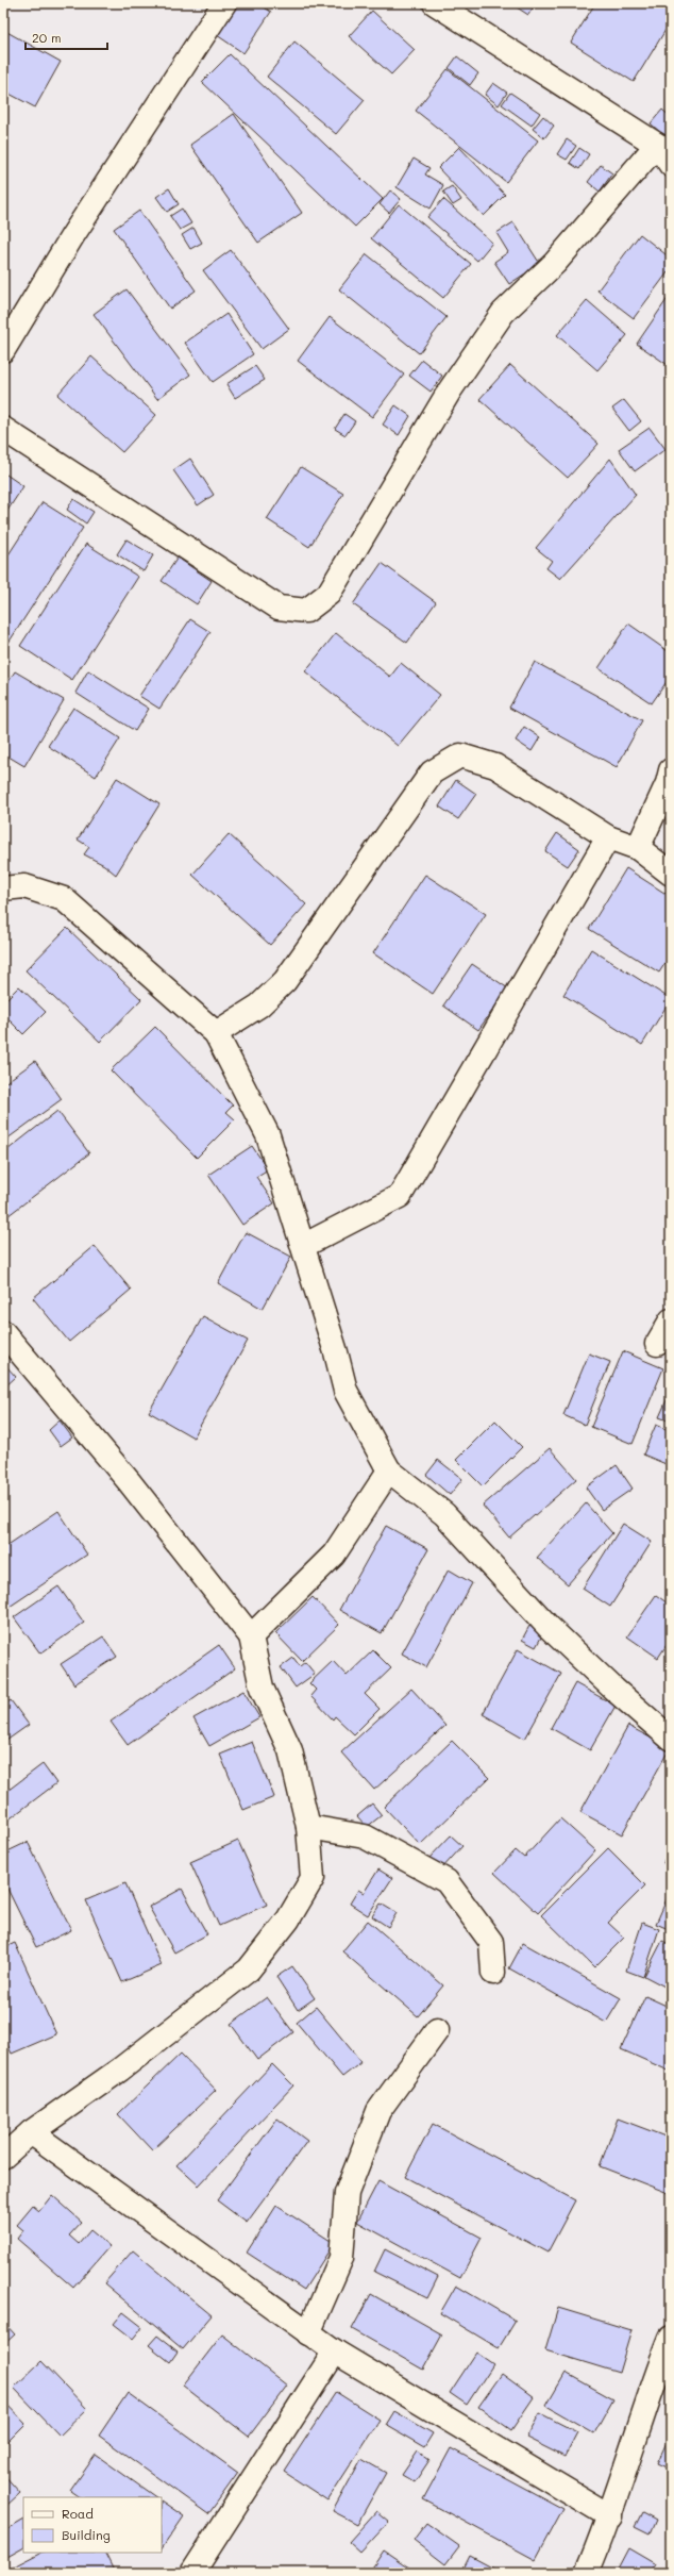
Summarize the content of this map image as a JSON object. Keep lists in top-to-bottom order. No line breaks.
{"legend":["Road","Building"],"scale_bar":"20 m"}
